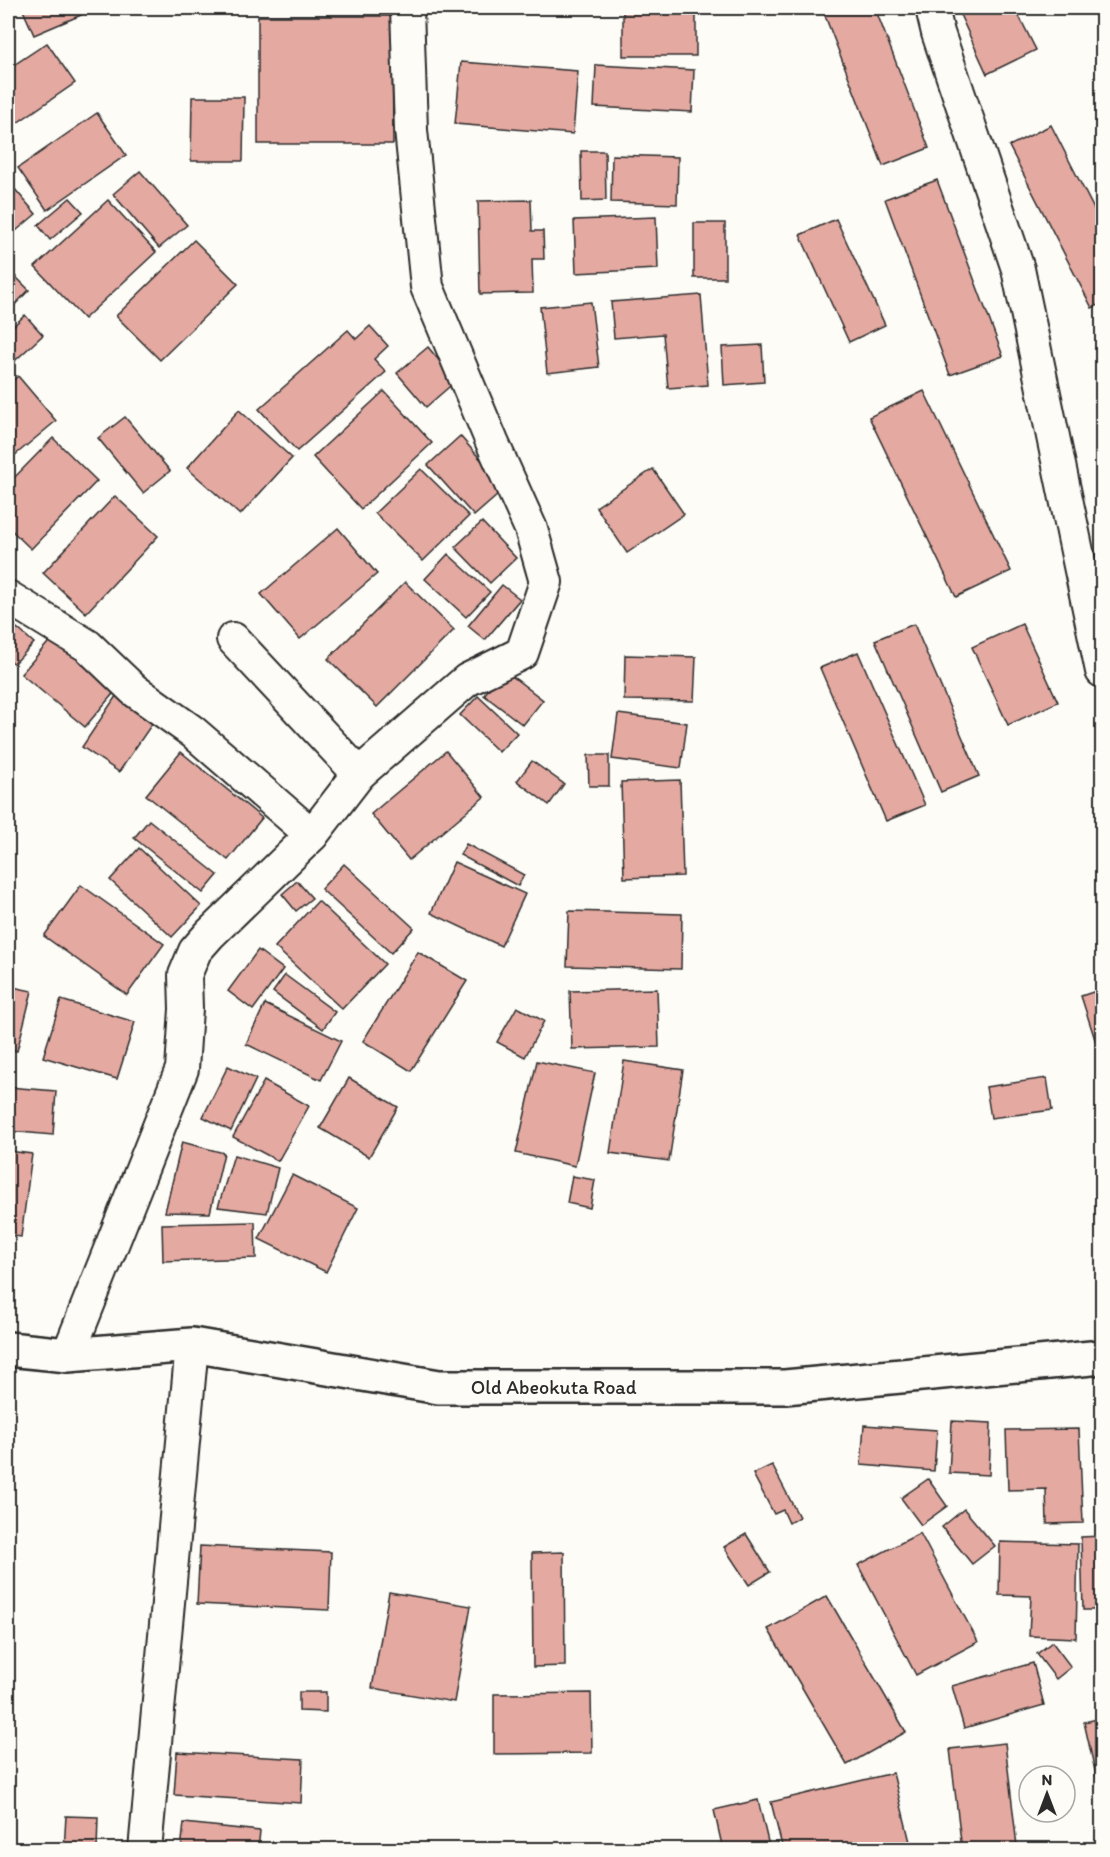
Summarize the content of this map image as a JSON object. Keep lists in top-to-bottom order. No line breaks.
{"streets":{"highway":["Old Abeokuta Road"]},"north":"top"}
